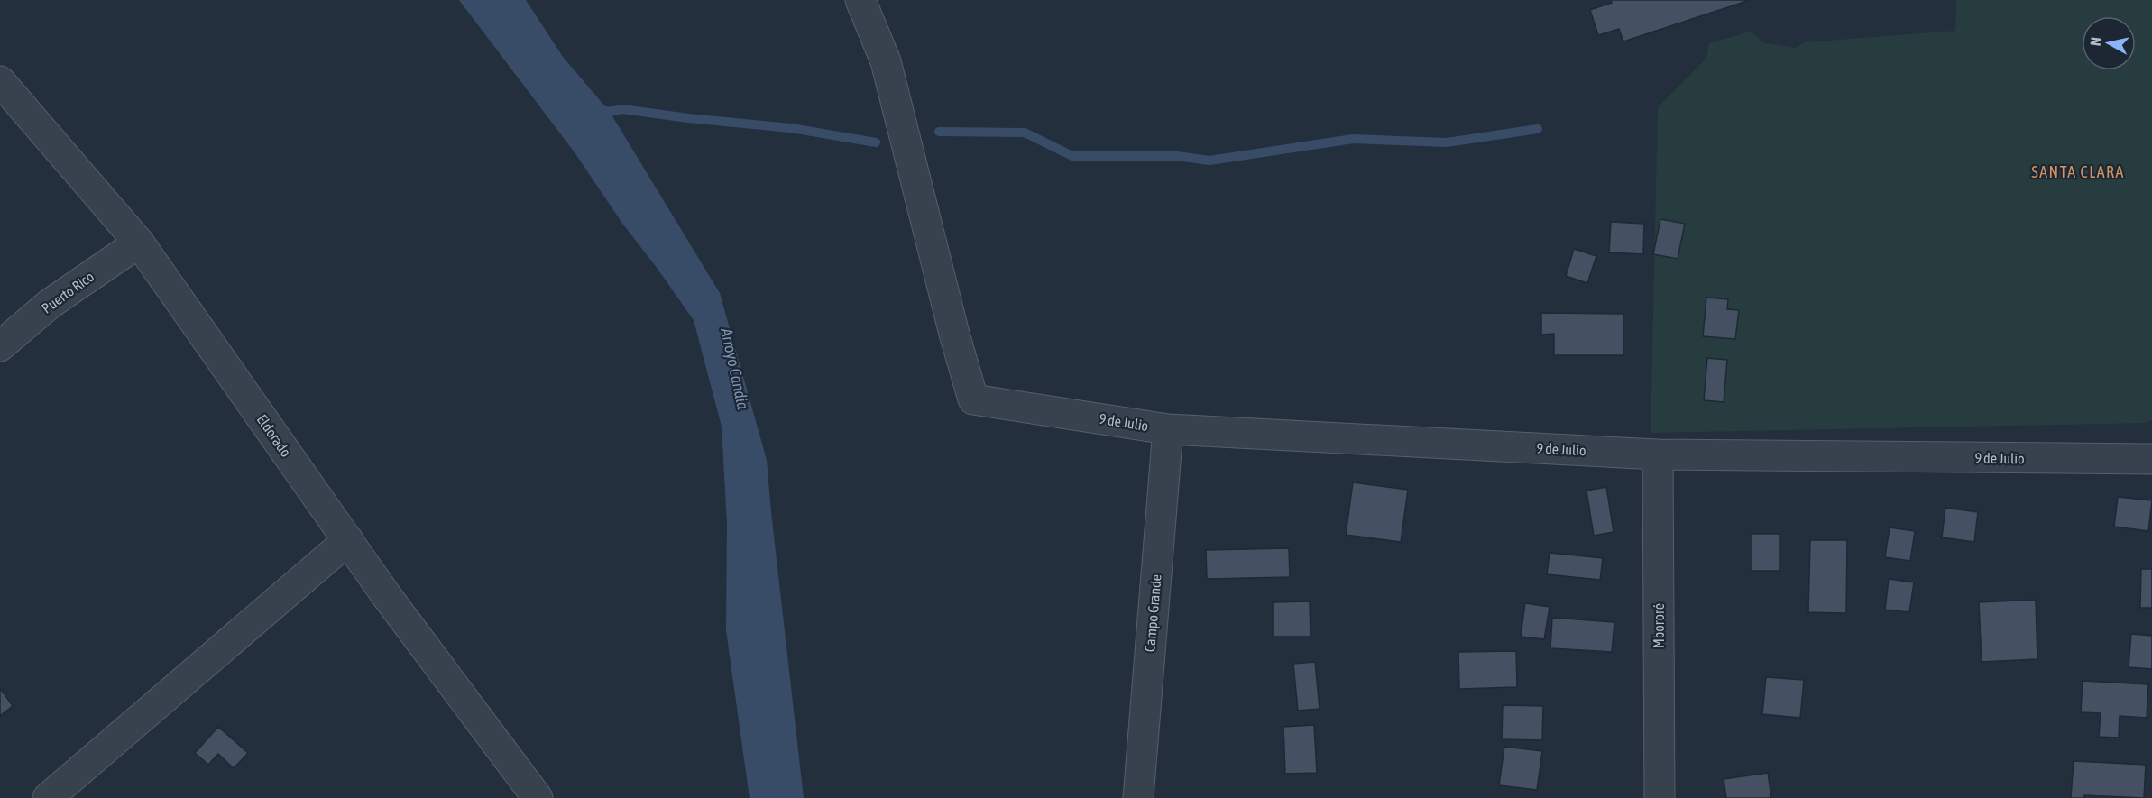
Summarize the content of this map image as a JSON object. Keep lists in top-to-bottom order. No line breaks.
{"streets":{"street":["Puerto Rico","9 de Julio","Eldorado","Campo Grande","Mbororé"]},"crossings":[["Puerto Rico","Eldorado"],["9 de Julio","Campo Grande"],["9 de Julio","Mbororé"]],"districts":["SANTA CLARA"],"water":["Arroyo Candia"],"north":"left"}
